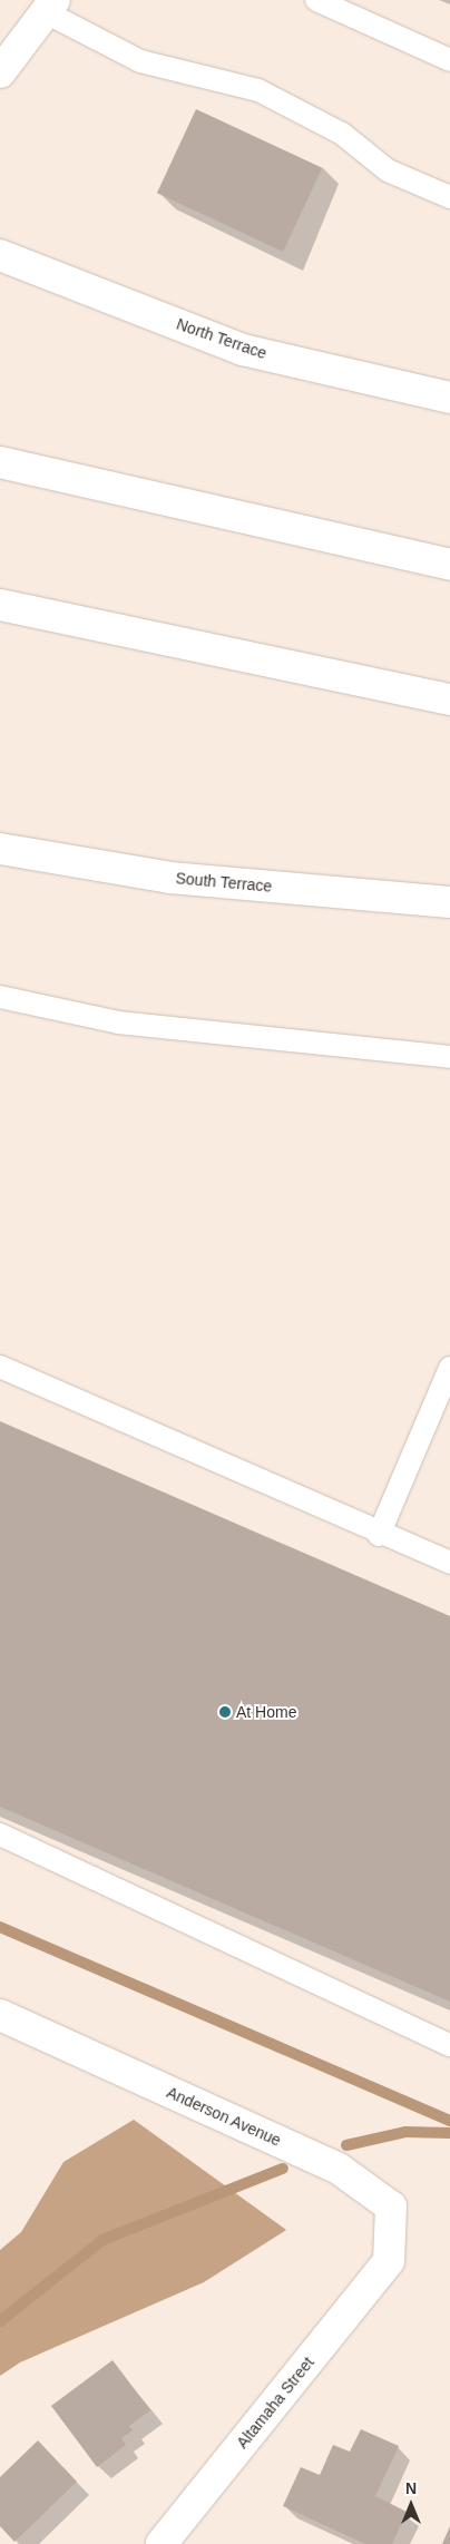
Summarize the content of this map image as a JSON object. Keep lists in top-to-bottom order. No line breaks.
{"streets":{"main road":["North Terrace","South Terrace","Anderson Avenue","Altamaha Street"]},"crossings":[["Anderson Avenue","Altamaha Street"]],"places":["At Home"],"north":"top"}
